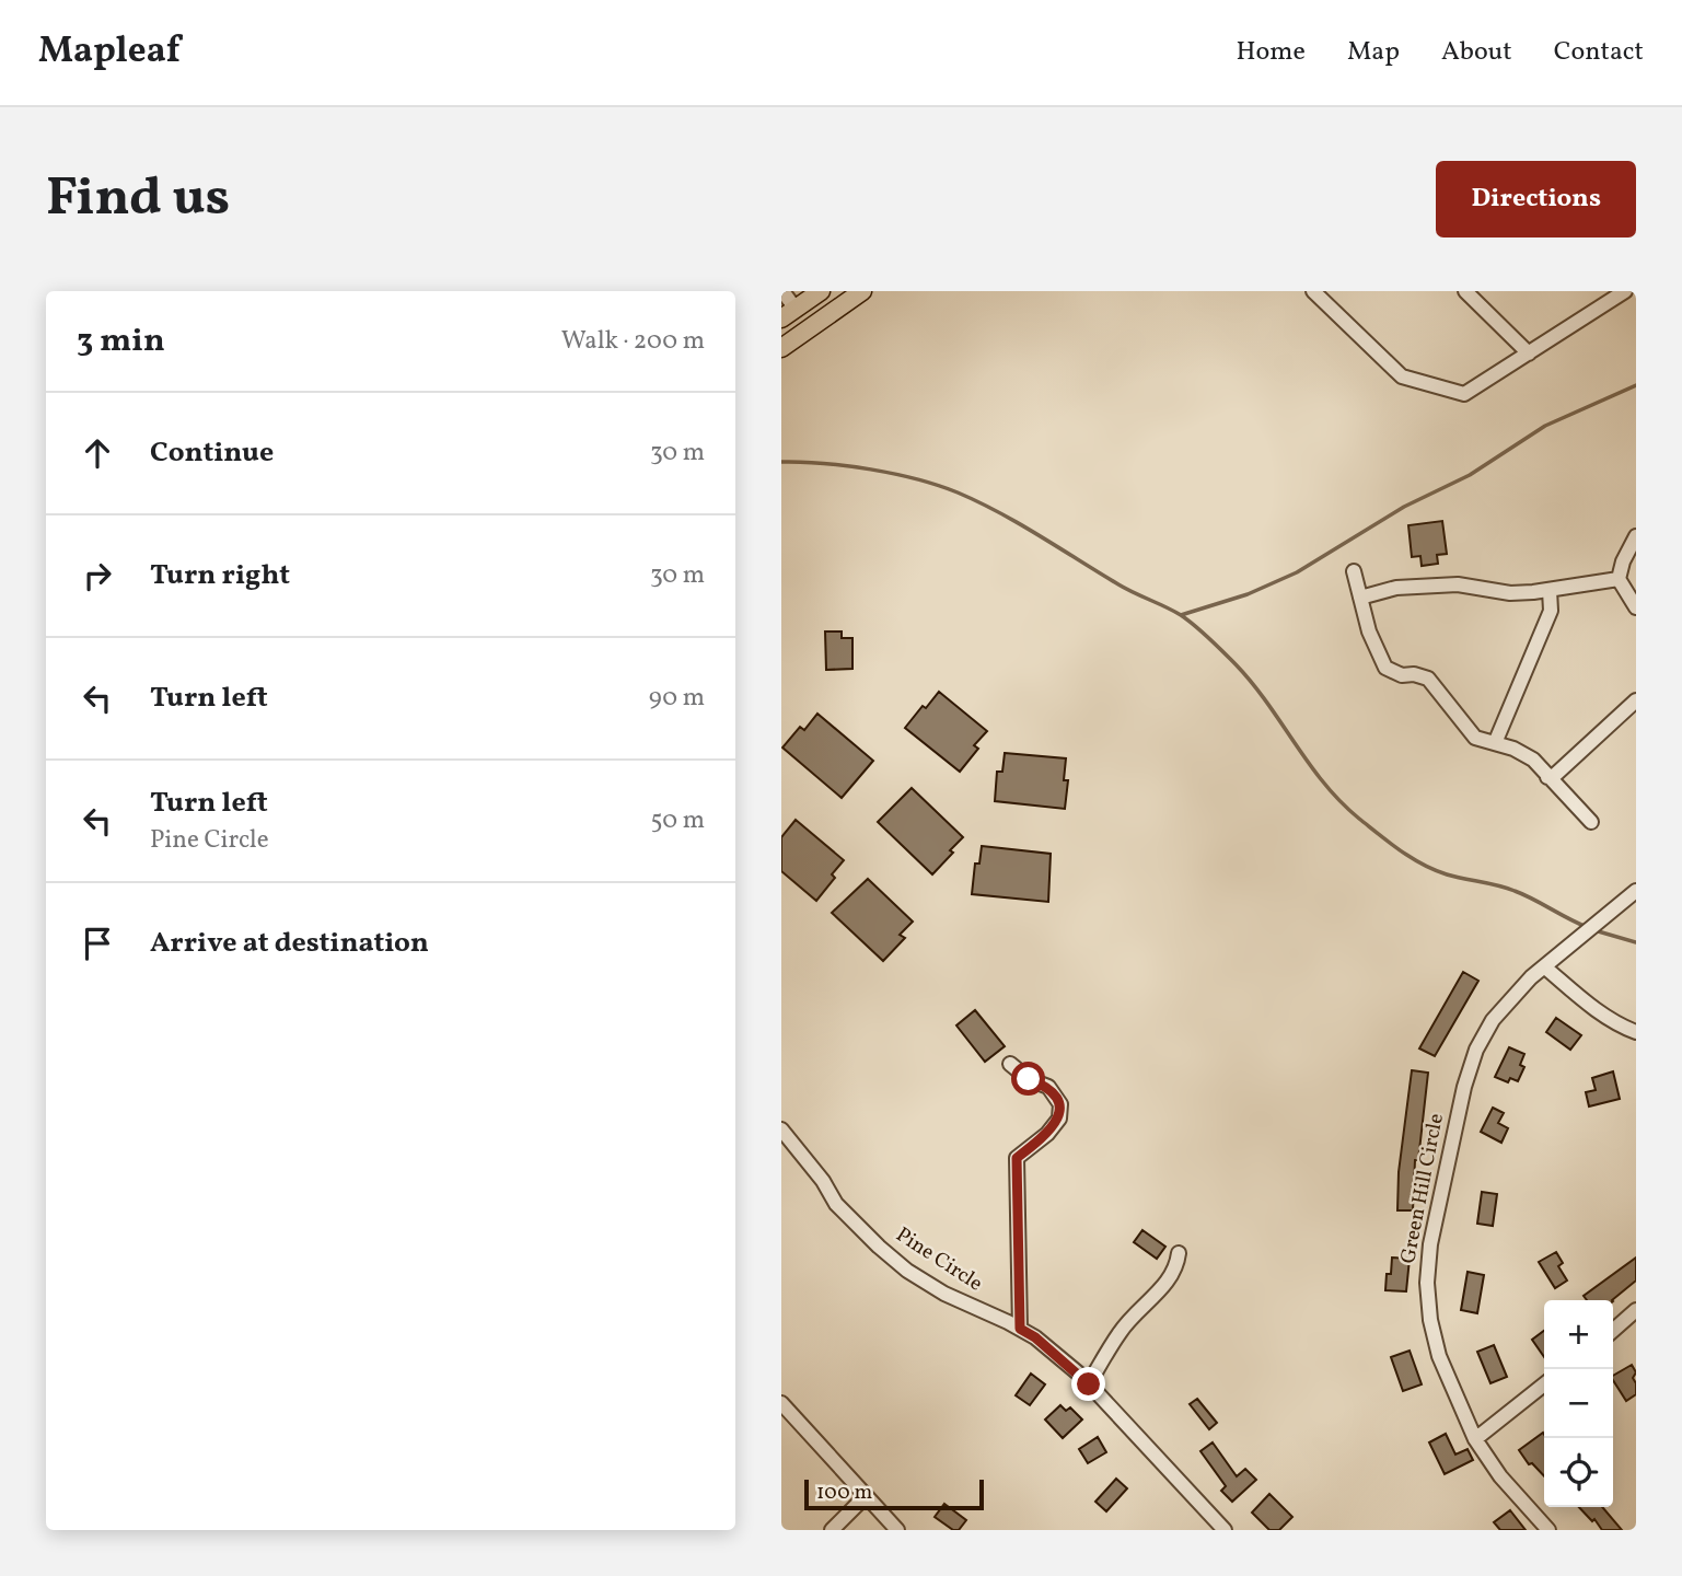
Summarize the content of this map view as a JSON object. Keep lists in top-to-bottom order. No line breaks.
{"streets":{"street":["Green Hill Circle","Pine Circle"]},"scale_bar":"100 m","page":{"header":"Mapleaf","nav":["Home","Map","About","Contact"],"buttons":"Directions","title":"Find us","heading":["3 min","Walk · 200 m"],"list":[["Continue","30 m"],["Turn right","30 m"],["Turn left","90 m"],["Turn left","Pine Circle","50 m"],"Arrive at destination"],"map_buttons":["+","−"],"scale":"100 m"}}
